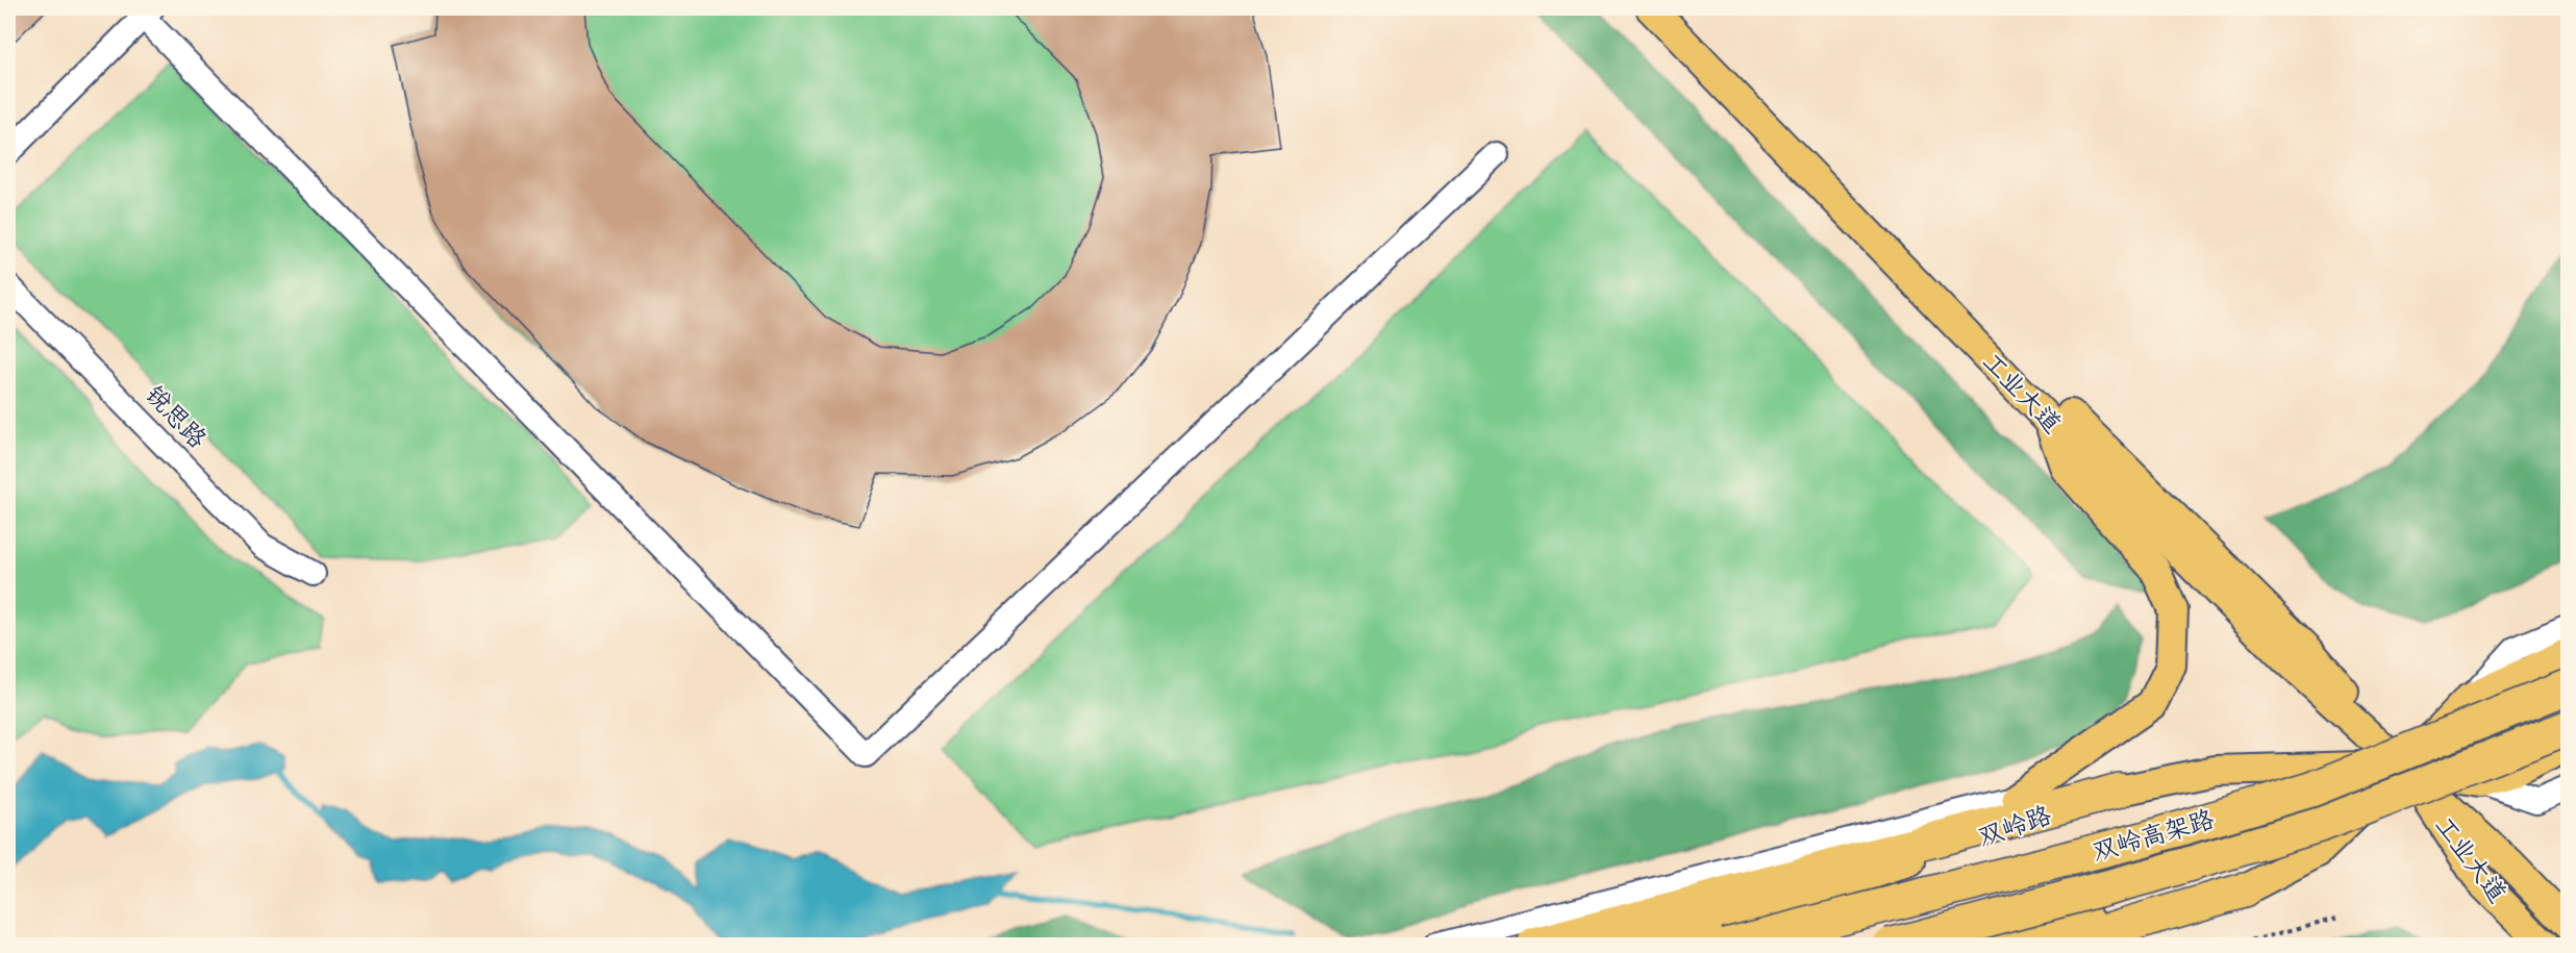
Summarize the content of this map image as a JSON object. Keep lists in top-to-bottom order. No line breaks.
{"streets":{"highway":["双岭高架路"],"main road":["工业大道","双岭路"],"street":["锐思路"]},"crossings":[["工业大道","双岭路"]]}
